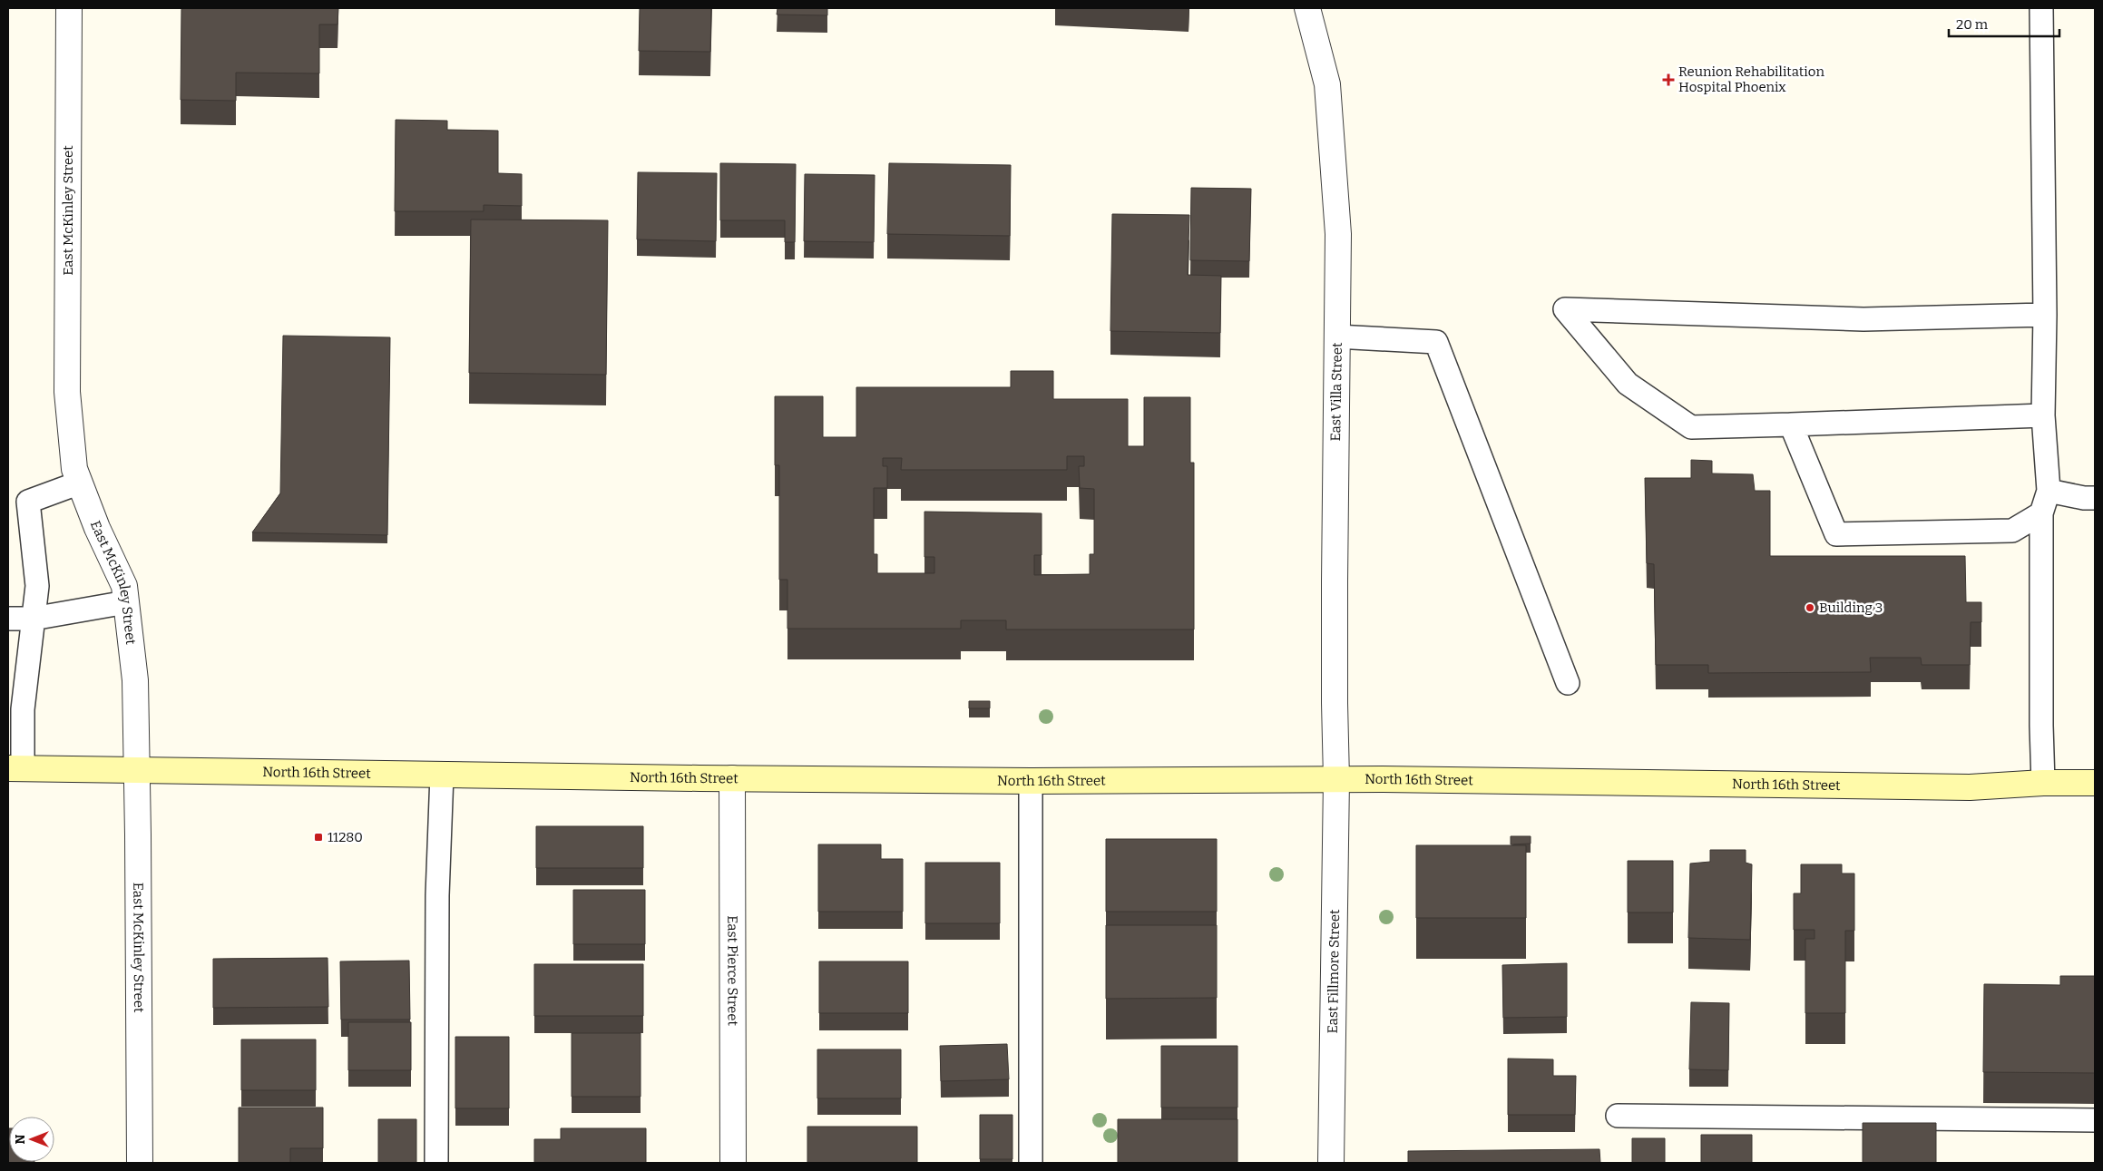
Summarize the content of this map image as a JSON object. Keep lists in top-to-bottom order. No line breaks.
{"streets":{"main road":["North 16th Street"],"street":["East McKinley Street","East Villa Street","East Pierce Street","East Fillmore Street"]},"crossings":[["East McKinley Street","North 16th Street"],["East Villa Street","North 16th Street"],["East Villa Street","East Fillmore Street"],["North 16th Street","East Pierce Street"],["North 16th Street","East Fillmore Street"]],"places":{"health":["Reunion Rehabilitation Hospital Phoenix"],"other":["Building 3"],"transit":["11280"]},"scale_bar":"20 m","north":"left"}
